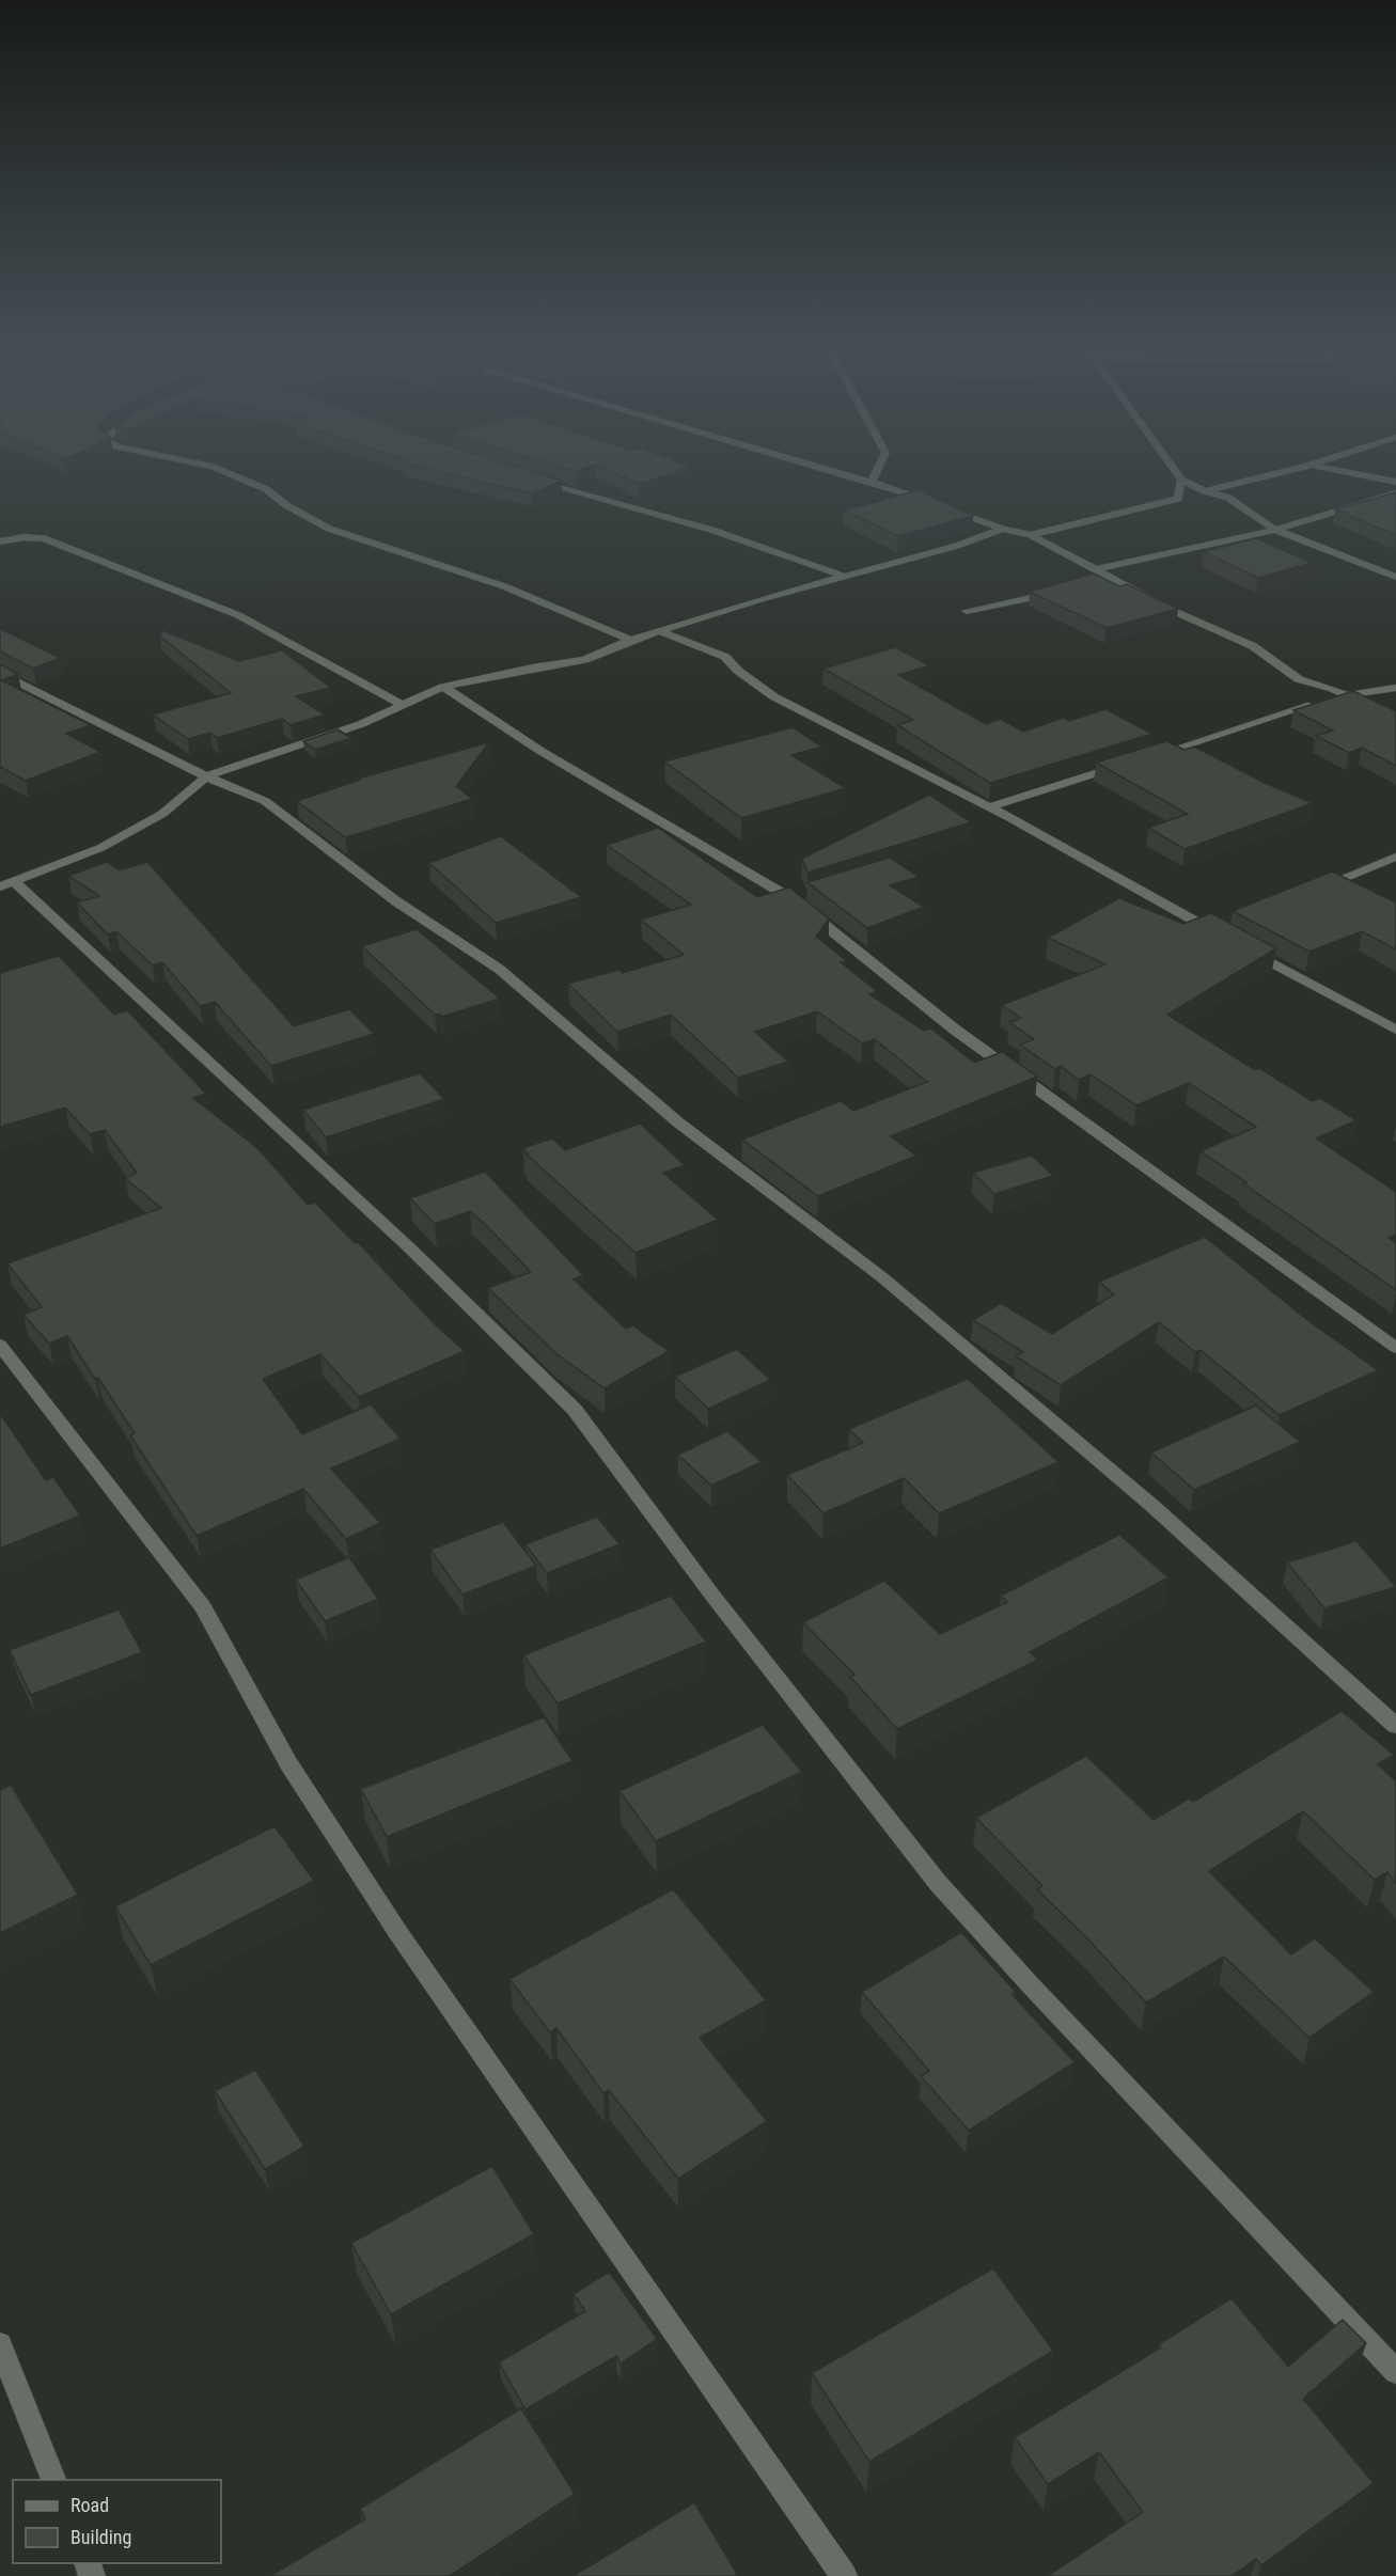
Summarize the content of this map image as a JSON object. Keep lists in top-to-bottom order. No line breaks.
{"legend":["Road","Building"]}
